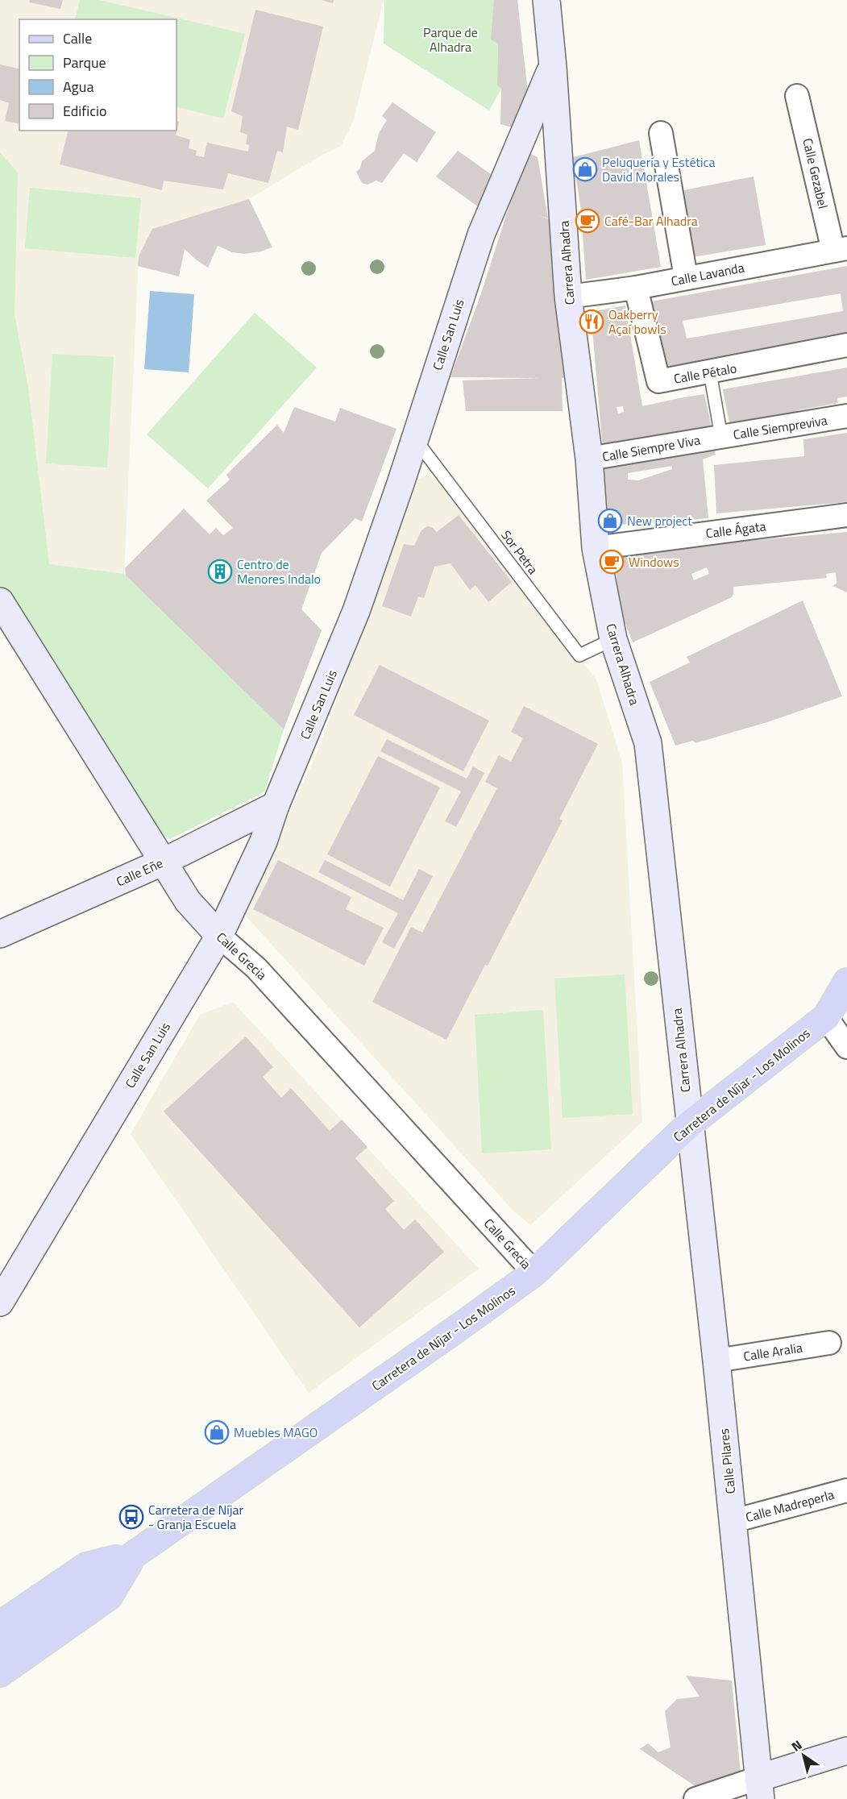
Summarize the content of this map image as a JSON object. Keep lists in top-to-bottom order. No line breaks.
{"streets":{"main road":["Carretera de Níjar - Los Molinos"],"street":["Calle Gezabel","Carrera Alhadra","Calle Lavanda","Calle San Luis","Calle Pétalo","Calle Siempreviva","Calle Siempre Viva","Calle Ágata","Calle Eñe","Calle Grecia","Calle Aralia","Calle Pilares","Calle Madreperla"],"lane":["Sor Petra"]},"crossings":[["Calle Gezabel","Calle Lavanda"],["Carrera Alhadra","Calle Lavanda"],["Carrera Alhadra","Calle San Luis"],["Carrera Alhadra","Calle Siempre Viva"],["Carrera Alhadra","Calle Ágata"],["Carrera Alhadra","Sor Petra"],["Carrera Alhadra","Carretera de Níjar - Los Molinos"],["Carrera Alhadra","Calle Pilares"],["Calle Lavanda","Calle Pétalo"],["Calle San Luis","Sor Petra"],["Calle San Luis","Calle Eñe"],["Calle San Luis","Calle Grecia"],["Calle Siempreviva","Calle Siempre Viva"],["Calle Eñe","Calle Grecia"],["Calle Grecia","Carretera de Níjar - Los Molinos"],["Carretera de Níjar - Los Molinos","Calle Pilares"],["Calle Aralia","Calle Pilares"],["Calle Pilares","Calle Madreperla"]],"parks":["Parque de Alhadra"],"places":{"shop":["Peluquería y Estética David Morales","New project","Muebles MAGO"],"cafe":["Café-Bar Alhadra","Windows"],"restaurant":["Oakberry Açaí bowls"],"building":["Centro de Menores Indalo"],"bus stop":["Carretera de Níjar - Granja Escuela"]},"legend":["Calle","Parque","Agua","Edificio"],"north":"top left"}
